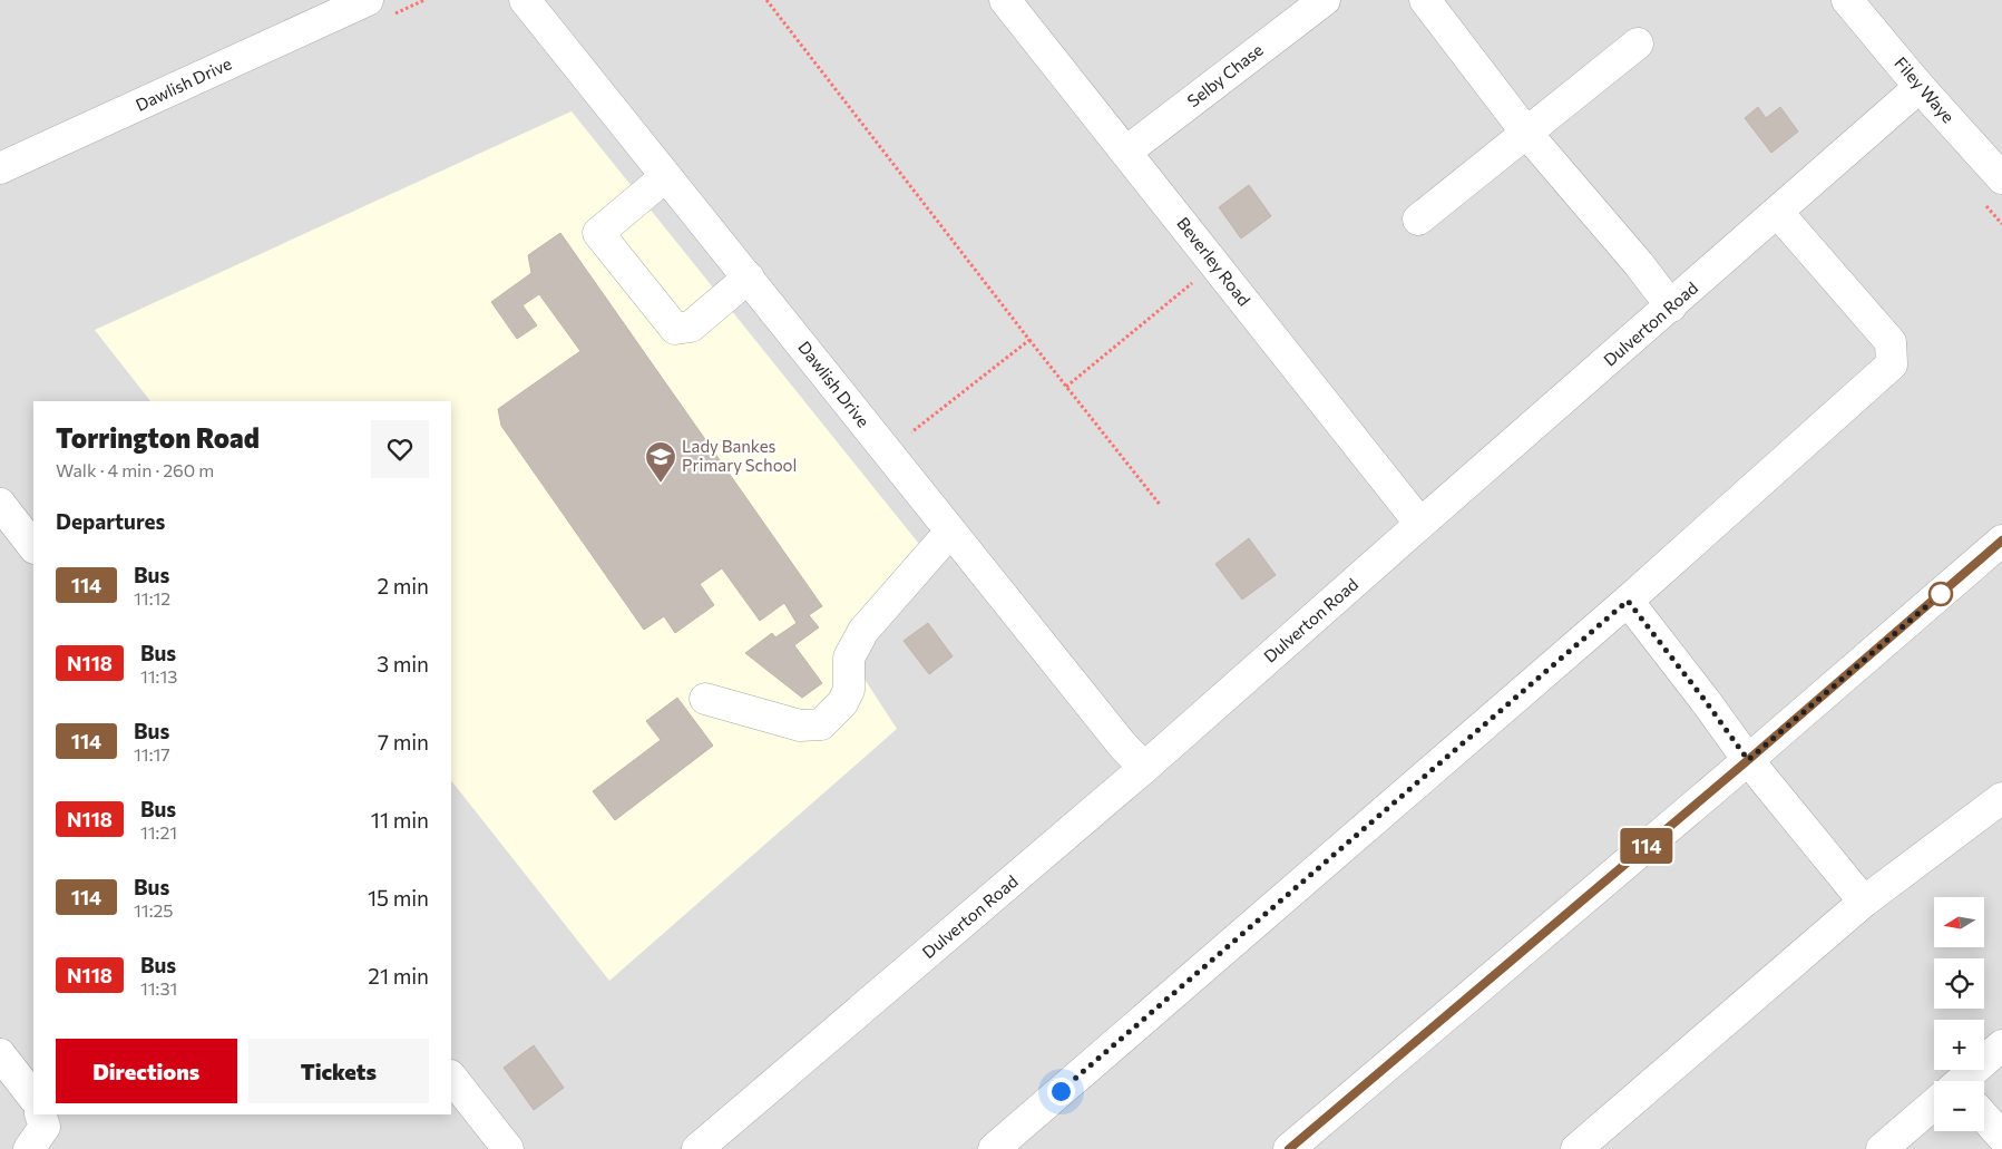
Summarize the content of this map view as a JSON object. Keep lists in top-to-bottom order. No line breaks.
{"streets":{"street":["Selby Chase","Dawlish Drive","Filey Waye","Beverley Road","Dulverton Road"]},"crossings":[["Selby Chase","Beverley Road"],["Dawlish Drive","Dulverton Road"],["Filey Waye","Dulverton Road"],["Beverley Road","Dulverton Road"]],"places":{"school or university":["Lady Bankes Primary School"]},"lines":["bus line 114"],"north":"left","page":{"on_map":"114","heading":[["Torrington Road","Walk · 4 min · 260 m"],"Departures"],"list":[{"mark":"114","name":"Bus","note":"11:12","value":"2 min"},{"mark":"N118","name":"Bus","note":"11:13","value":"3 min"},{"mark":"114","name":"Bus","note":"11:17","value":"7 min"},{"mark":"N118","name":"Bus","note":"11:21","value":"11 min"},{"mark":"114","name":"Bus","note":"11:25","value":"15 min"},{"mark":"N118","name":"Bus","note":"11:31","value":"21 min"}],"map_buttons":["+","−"],"buttons":["Directions","Tickets"]}}
